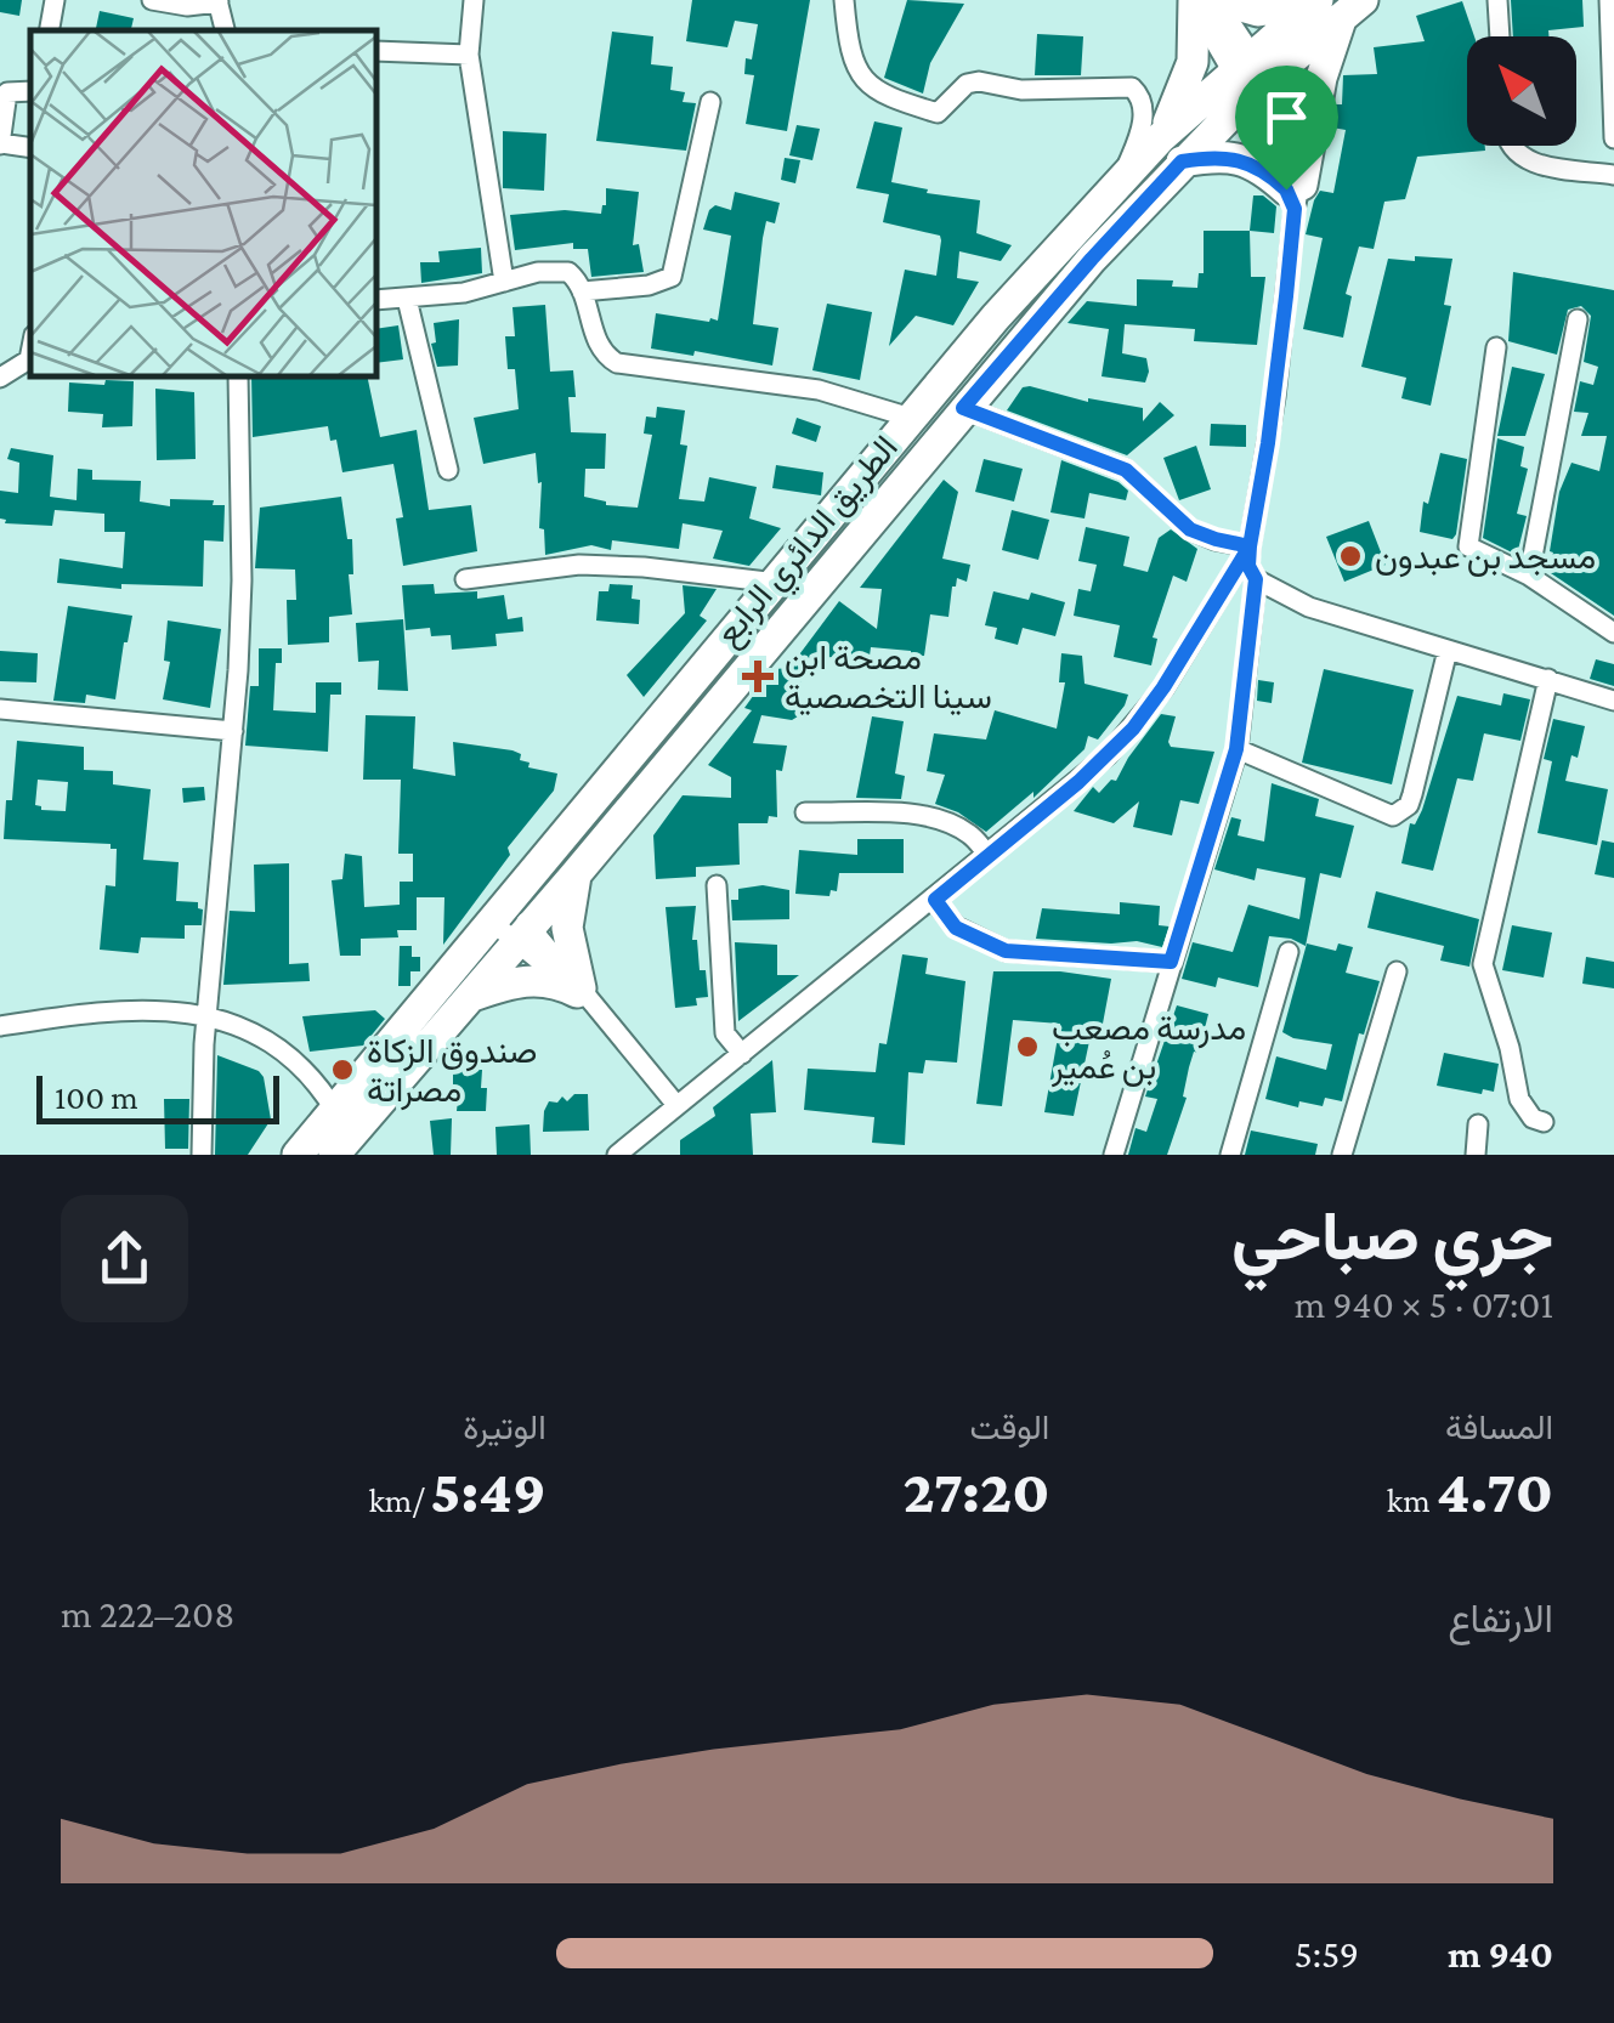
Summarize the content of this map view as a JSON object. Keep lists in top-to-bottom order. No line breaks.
{"streets":{"main road":["الطريق الدائري الرابع"]},"places":{"other":["مسجد بن عبدون","مدرسة مصعب بن عُمير","صندوق الزكاة مصراتة"],"health":["مصحة ابن سينا التخصصية"]},"scale_bar":"100 m","north":"top left","page":{"scale":"100 m","heading":["جري صباحي","07:01 · 5 × 940 m"],"stats":[["المسافة","4.70 km"],["الوقت","27:20"],["الوتيرة","5:49 /km"]],"chart":["الارتفاع","208–222 m"],"list":[{"name":"940 m","note":"5:59"}]}}
